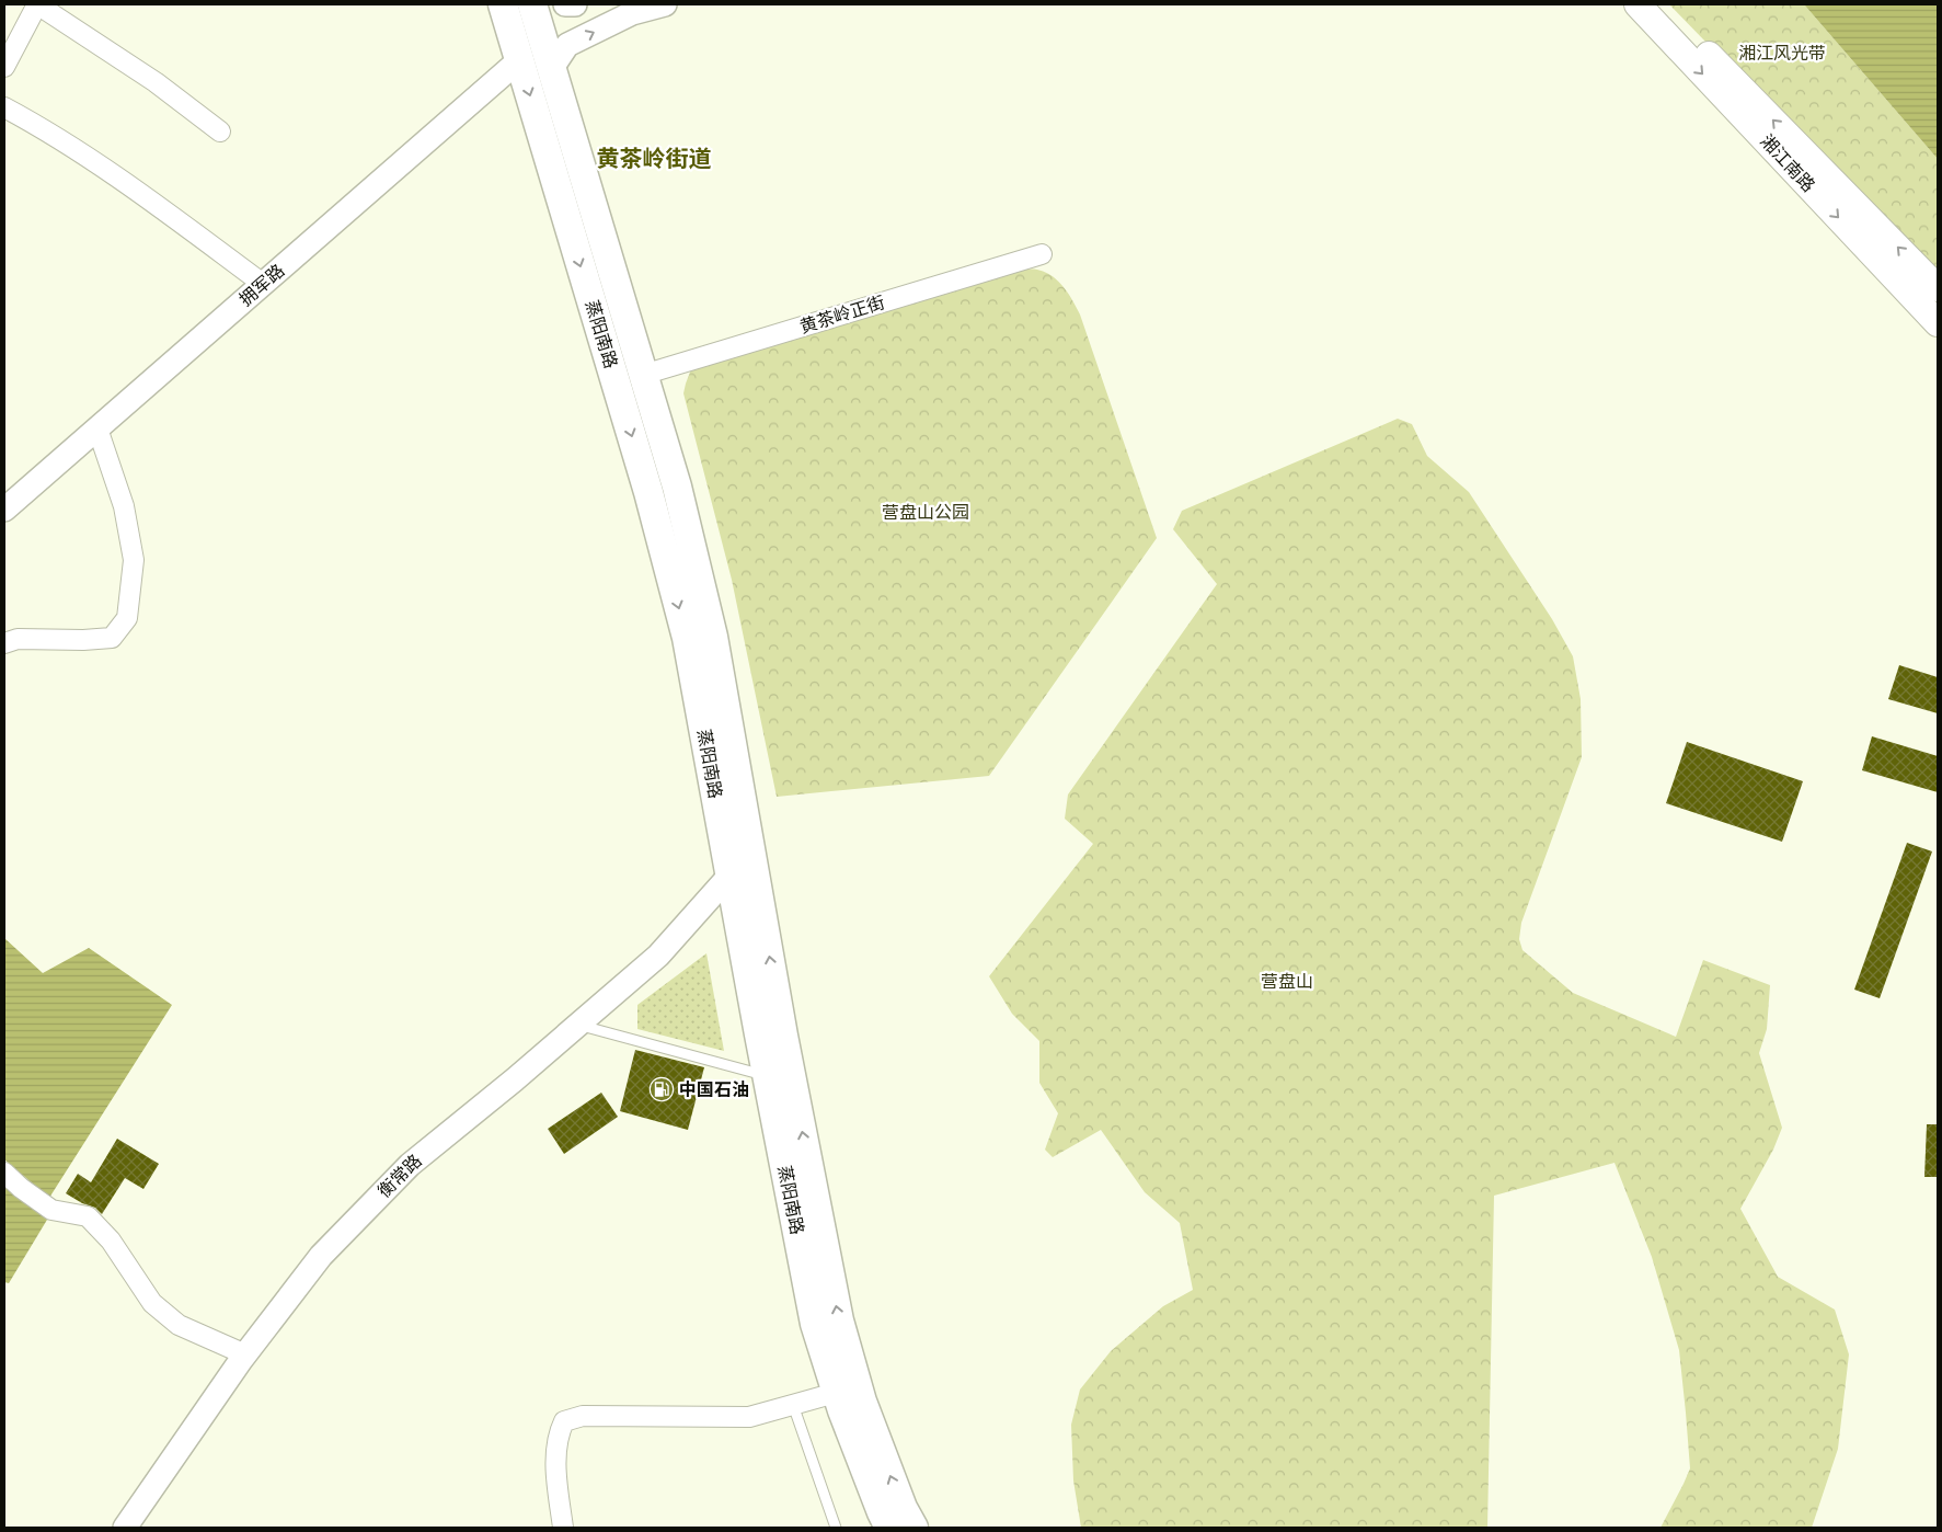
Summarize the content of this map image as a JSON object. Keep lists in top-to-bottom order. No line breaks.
{"streets":{"main road":["湘江南路","蒸阳南路"],"street":["拥军路","黄茶岭正街","衡常路"]},"crossings":[["拥军路","蒸阳南路"],["黄茶岭正街","蒸阳南路"],["蒸阳南路","衡常路"]],"districts":["黄茶岭街道"],"parks":["湘江风光带","营盘山公园","营盘山"],"places":{"fuel station":["中国石油"]}}
